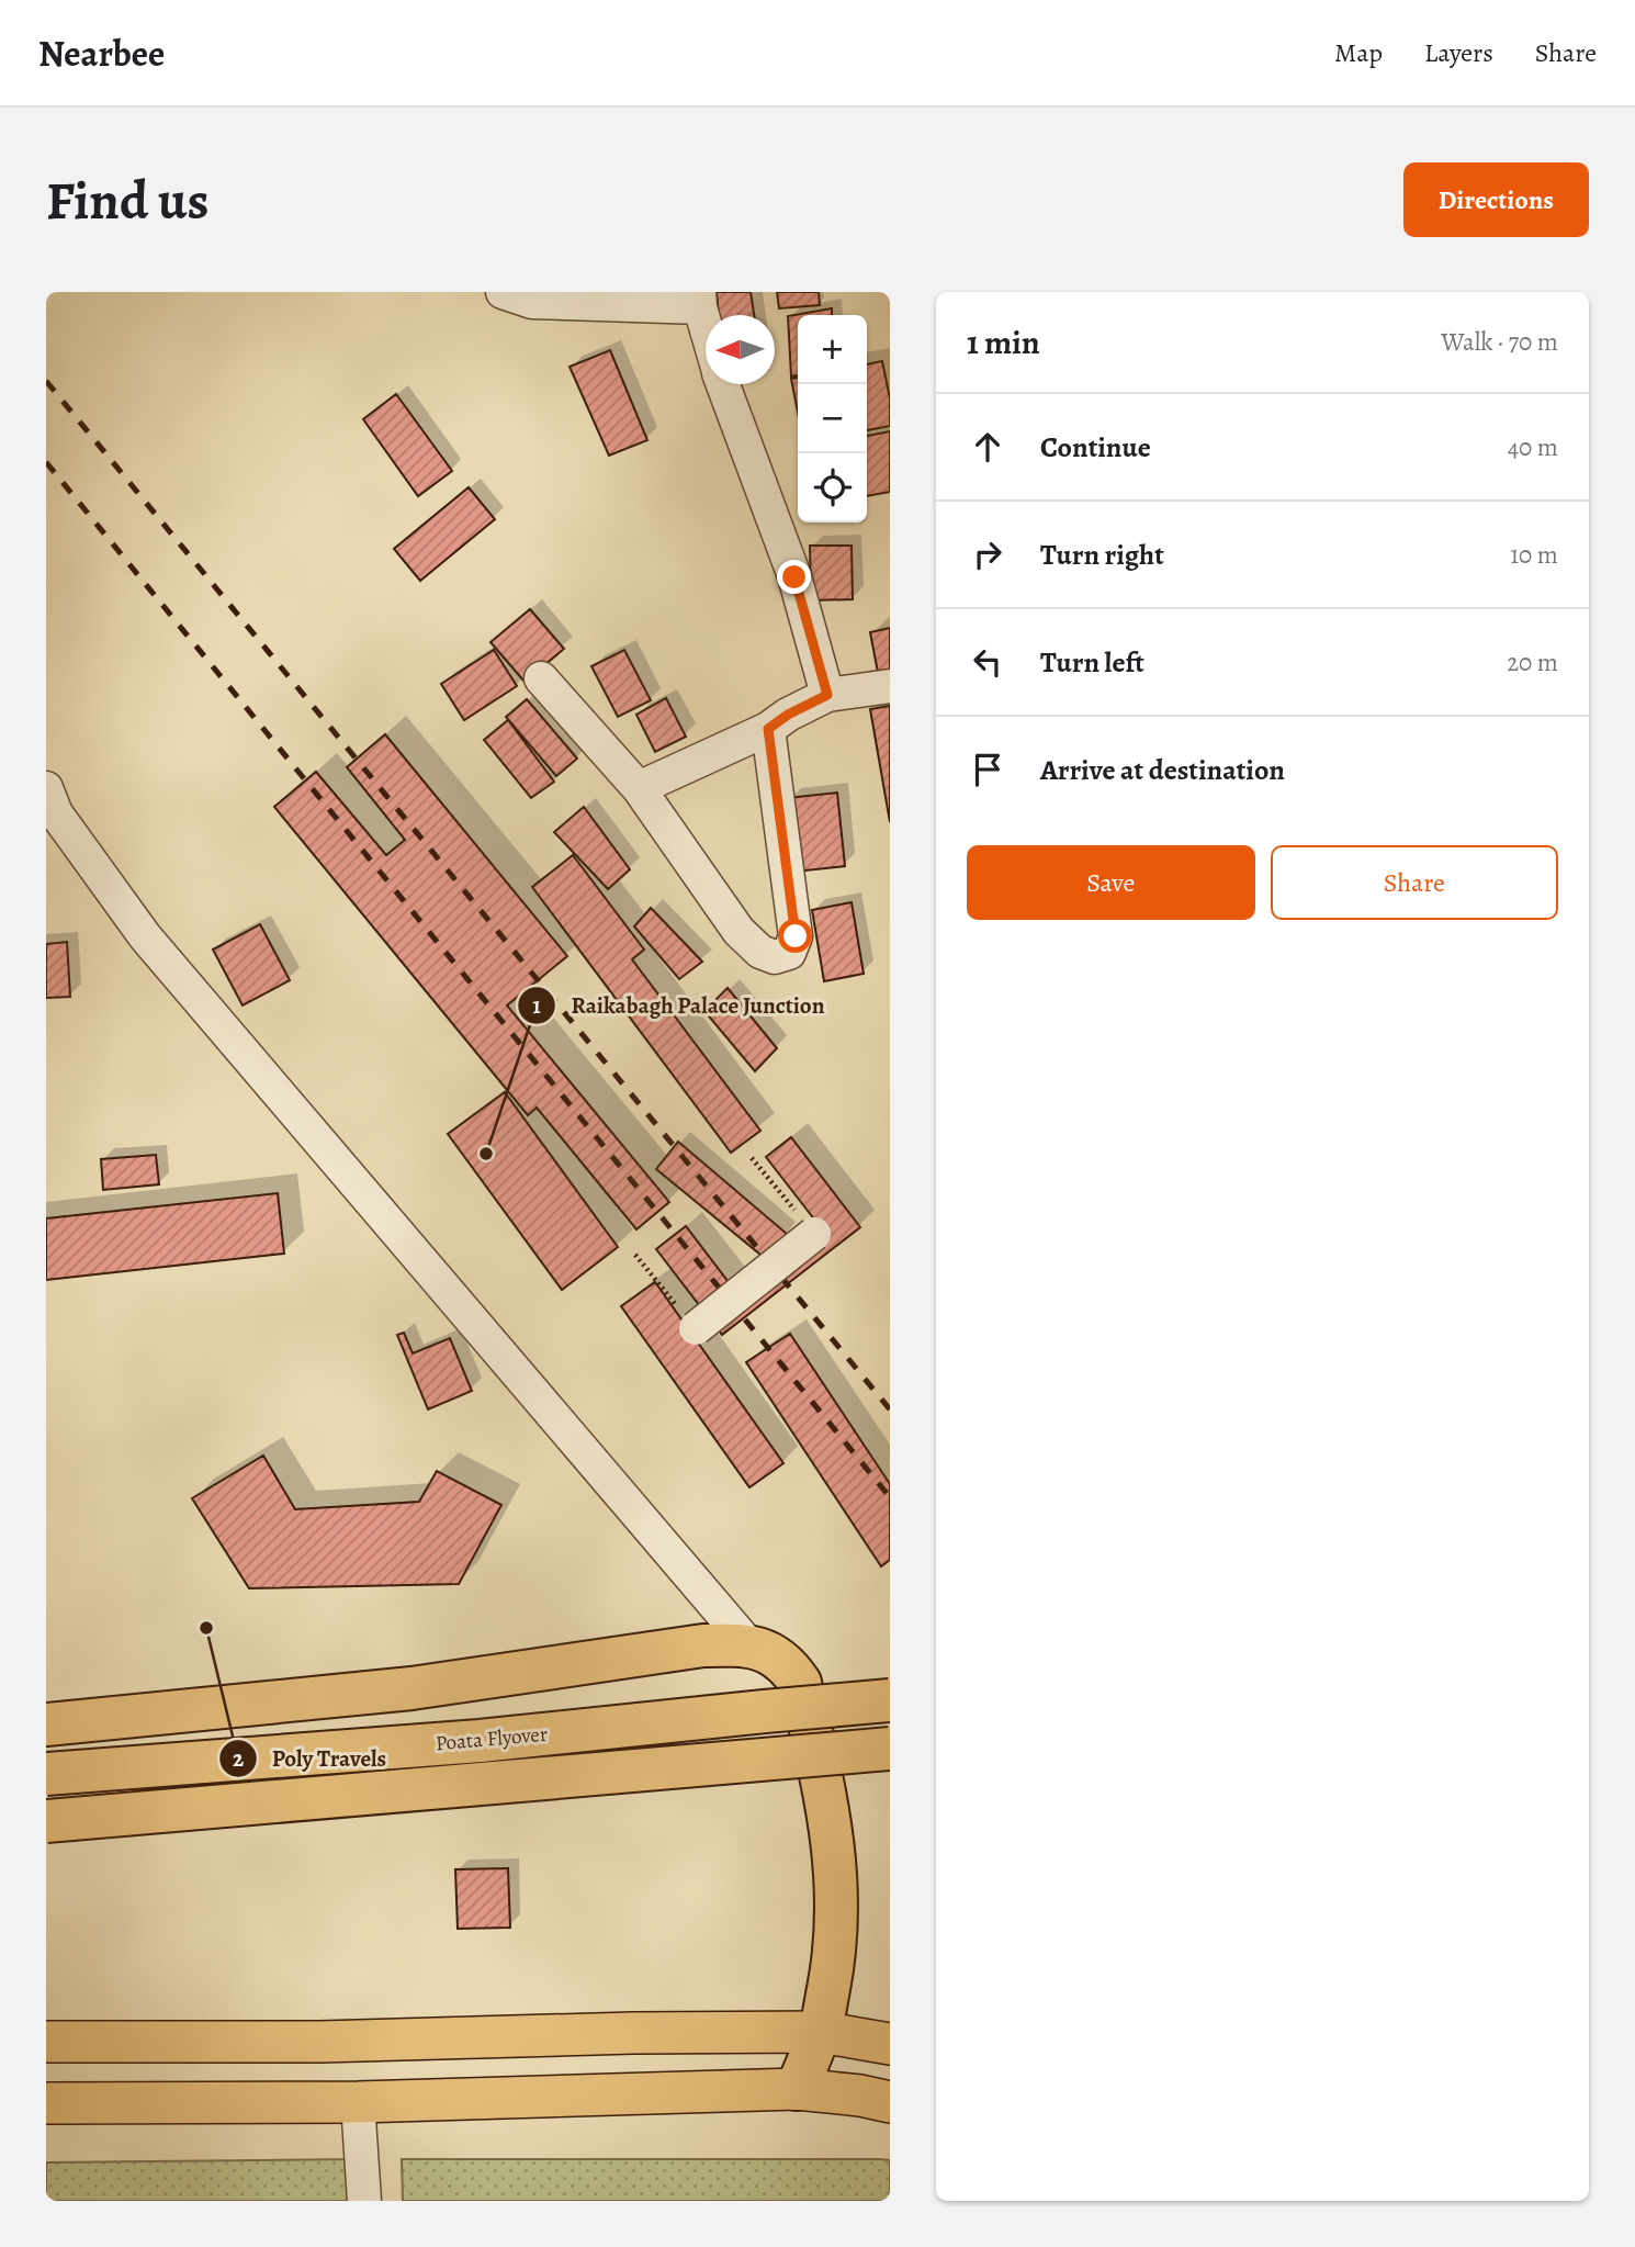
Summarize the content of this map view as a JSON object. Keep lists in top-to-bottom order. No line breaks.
{"streets":{"highway":["Poata Flyover"]},"places":["Raikabagh Palace Junction","Poly Travels"],"north":"left","page":{"header":"Nearbee","nav":["Map","Layers","Share"],"buttons":["Directions",["Save","Share"]],"title":"Find us","heading":["1 min","Walk · 70 m"],"map_buttons":["+","−"],"list":[["Continue","40 m"],["Turn right","10 m"],["Turn left","20 m"],"Arrive at destination"]}}
